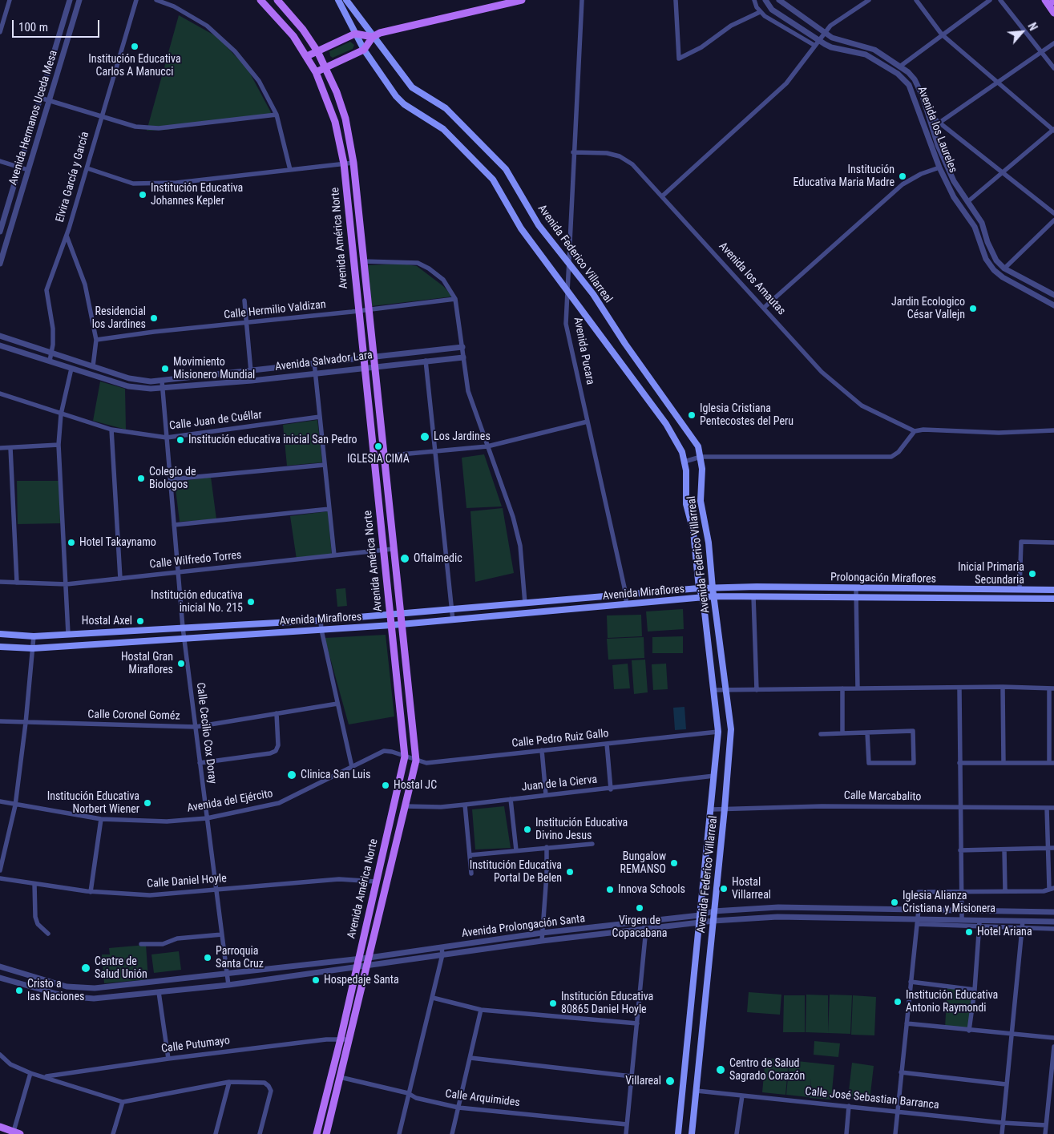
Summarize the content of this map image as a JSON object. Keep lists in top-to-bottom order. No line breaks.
{"streets":{"main road":["Avenida América Norte","Avenida Federico Villarreal","Prolongación Miraflores","Avenida Miraflores"],"street":["Avenida Hermanos Uceda Mesa","Avenida los Laureles","Elvira García y García","Avenida los Amautas","Calle Hermilio Valdizan","Avenida Pucara","Avenida Salvador Lara","Calle Juan de Cuéllar","Calle Wilfredo Torres","Calle Coronel Goméz","Calle Cecilio Cox Doray","Calle Pedro Ruiz Gallo","Juan de la Cierva","Calle Marcabalito","Avenida del Ejército","Calle Daniel Hoyle","Avenida Prolongación Santa","Calle Putumayo","Calle Arquimides","Calle José Sebastian Barranca"]},"crossings":[["Elvira García y García","Avenida Salvador Lara"],["Avenida América Norte","Calle Hermilio Valdizan"],["Avenida América Norte","Avenida Salvador Lara"],["Avenida América Norte","Calle Wilfredo Torres"],["Avenida América Norte","Avenida Miraflores"],["Avenida América Norte","Calle Pedro Ruiz Gallo"],["Avenida América Norte","Juan de la Cierva"],["Avenida América Norte","Avenida del Ejército"],["Avenida América Norte","Calle Daniel Hoyle"],["Avenida América Norte","Avenida Prolongación Santa"],["Avenida América Norte","Calle Putumayo"],["Avenida América Norte","Calle Arquimides"],["Avenida Federico Villarreal","Avenida Pucara"],["Avenida Federico Villarreal","Prolongación Miraflores"],["Avenida Federico Villarreal","Avenida Miraflores"],["Avenida Federico Villarreal","Calle Pedro Ruiz Gallo"],["Avenida Federico Villarreal","Juan de la Cierva"],["Avenida Federico Villarreal","Calle Marcabalito"],["Avenida Federico Villarreal","Avenida Prolongación Santa"],["Avenida Federico Villarreal","Calle José Sebastian Barranca"],["Avenida los Amautas","Avenida Pucara"],["Avenida Pucara","Avenida Miraflores"],["Avenida Salvador Lara","Calle Cecilio Cox Doray"],["Calle Juan de Cuéllar","Calle Cecilio Cox Doray"],["Calle Wilfredo Torres","Calle Cecilio Cox Doray"],["Prolongación Miraflores","Avenida Miraflores"],["Avenida Miraflores","Calle Cecilio Cox Doray"],["Calle Coronel Goméz","Calle Cecilio Cox Doray"],["Calle Cecilio Cox Doray","Avenida del Ejército"],["Calle Cecilio Cox Doray","Calle Daniel Hoyle"],["Calle Cecilio Cox Doray","Avenida Prolongación Santa"],["Calle Pedro Ruiz Gallo","Avenida del Ejército"]],"places":["Institución Educativa Carlos A Manucci","Institución Educativa Maria Madre","Institución Educativa Johannes Kepler","Jardin Ecologico César Vallejn","Residencial los Jardines","Movimiento Misionero Mundial","Iglesia Cristiana Pentecostes del Peru","Los Jardines","Institución educativa inicial San Pedro","IGLESIA CIMA","Colegio de Biologos","Hotel Takaynamo","Oftalmedic","Inicial Primaria Secundaria","Institución educativa inicial No. 215","Hostal Axel","Hostal Gran Miraflores","Clinica San Luis","Hostal JC","Institución Educativa Norbert Wiener","Institución Educativa Divino Jesus","Bungalow REMANSO","Institución Educativa Portal De Belen","Hostal Villarreal","Innova Schools","Iglesia Alianza Cristiana y Misionera","Virgen de Copacabana","Hotel Ariana","Parroquia Santa Cruz","Centre de Salud Unión","Hospedaje Santa","Cristo a las Naciones","Institución Educativa Antonio Raymondi","Institución Educativa 80865 Daniel Hoyle","Centro de Salud Sagrado Corazón","Villareal"],"scale_bar":"100 m","north":"top right"}
